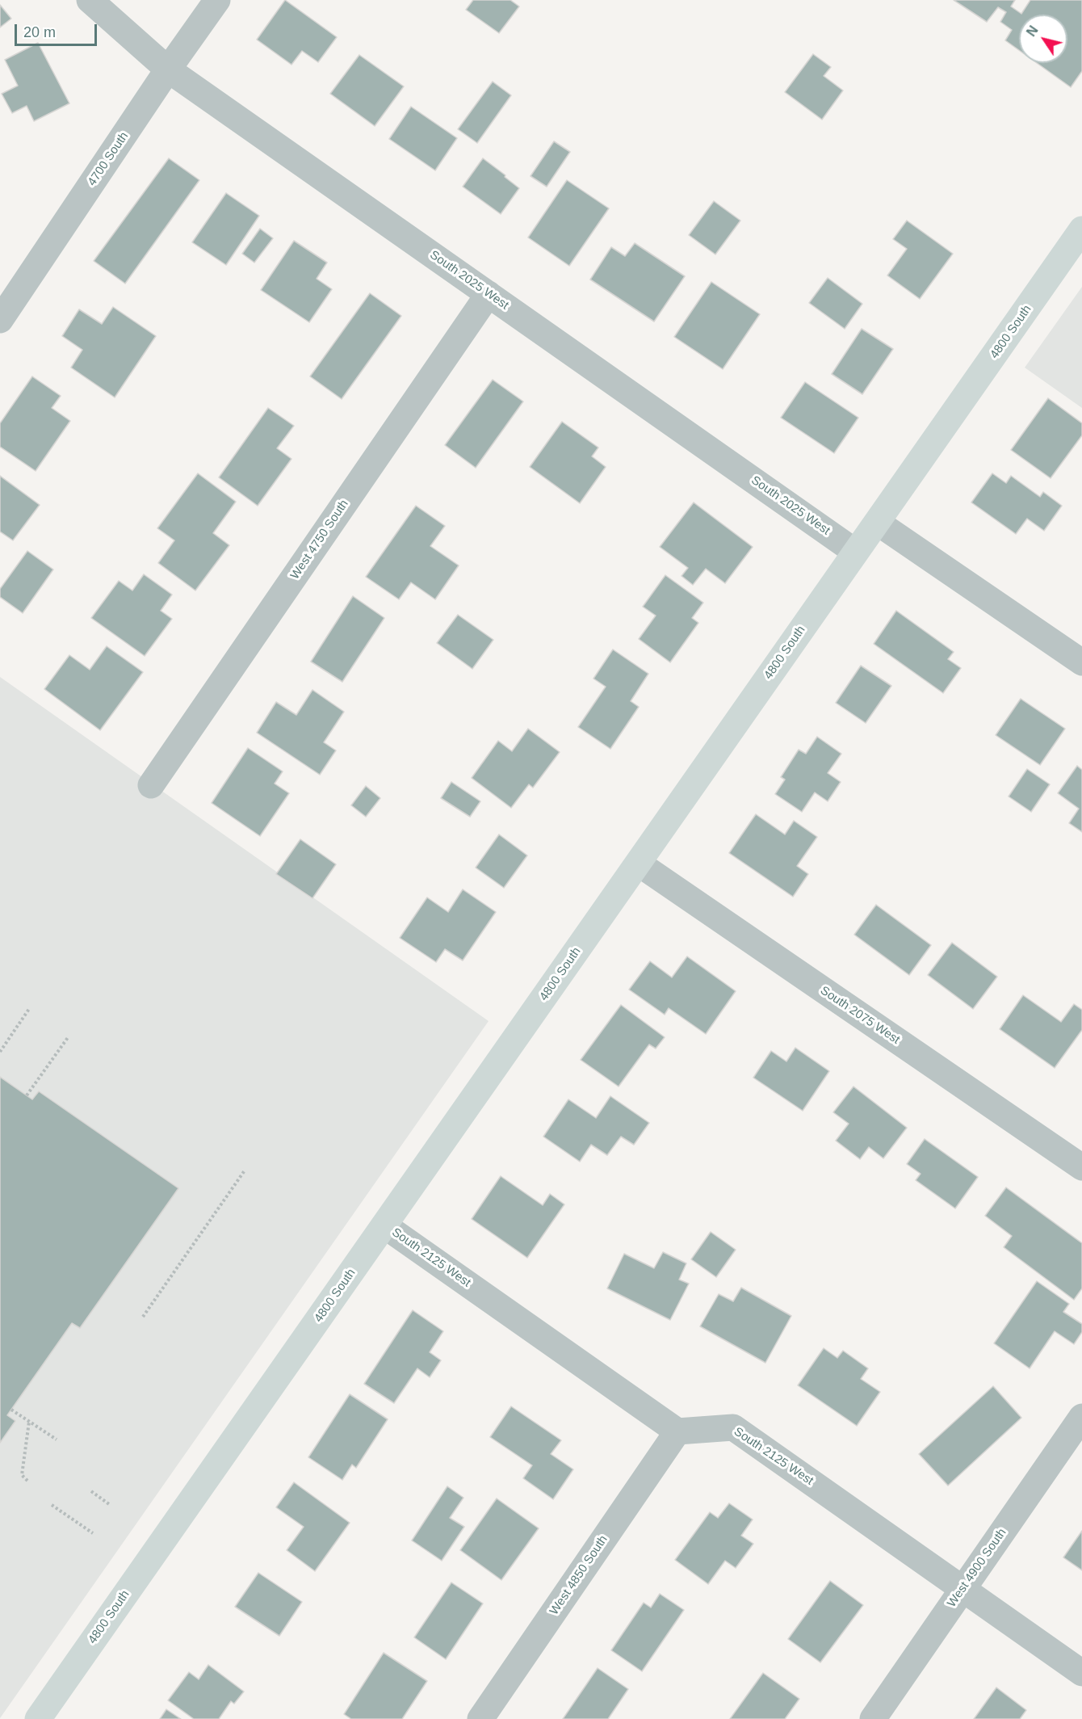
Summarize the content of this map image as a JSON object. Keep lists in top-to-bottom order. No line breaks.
{"streets":{"main road":["4800 South"],"street":["4700 South","South 2025 West","West 4750 South","South 2075 West","South 2125 West","West 4900 South","West 4850 South"]},"crossings":[["4700 South","South 2025 West"],["South 2025 West","4800 South"],["South 2025 West","West 4750 South"],["4800 South","South 2075 West"],["4800 South","South 2125 West"],["South 2125 West","West 4900 South"],["South 2125 West","West 4850 South"]],"scale_bar":"20 m","north":"top left"}
